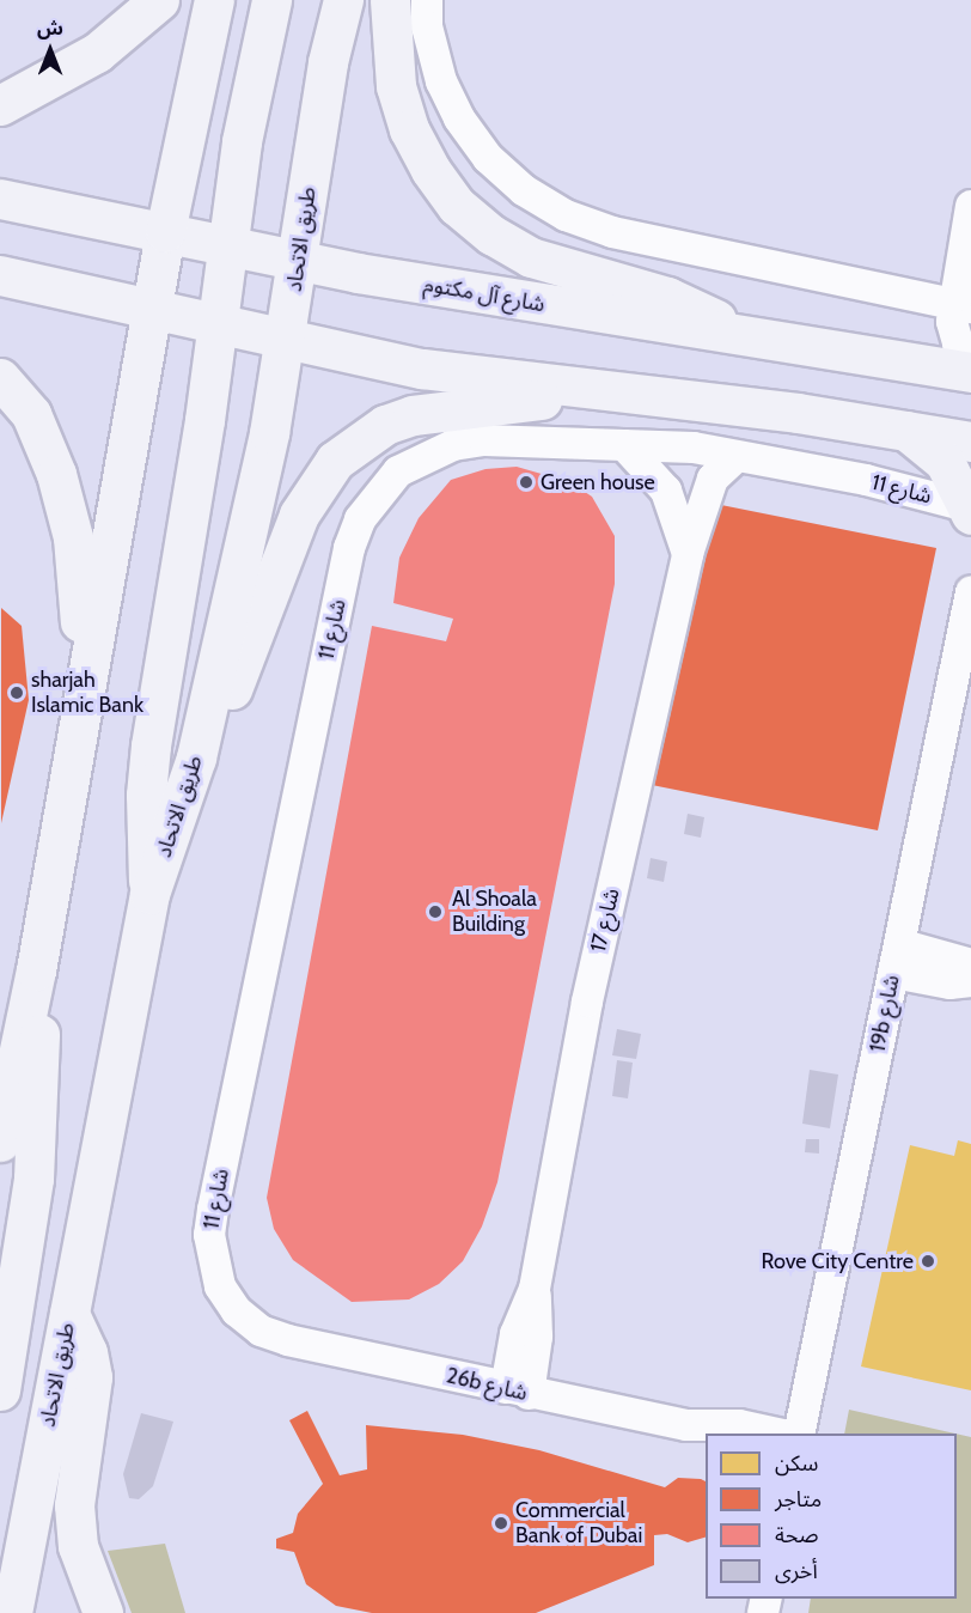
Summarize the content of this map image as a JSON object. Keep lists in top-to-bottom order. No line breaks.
{"streets":{"main road":["طريق الاتحاد","شارع آل مكتوم"],"street":["شارع 11","شارع 17","19b شارع","26b شارع"]},"crossings":[["طريق الاتحاد","شارع آل مكتوم"],["شارع 11","شارع 17"],["شارع 11","26b شارع"],["شارع 17","26b شارع"]],"places":["Green house","sharjah Islamic Bank","Al Shoala Building","Rove City Centre","Commercial Bank of Dubai"],"legend":["سكن","متاجر","صحة","أخرى"],"north":"top"}
